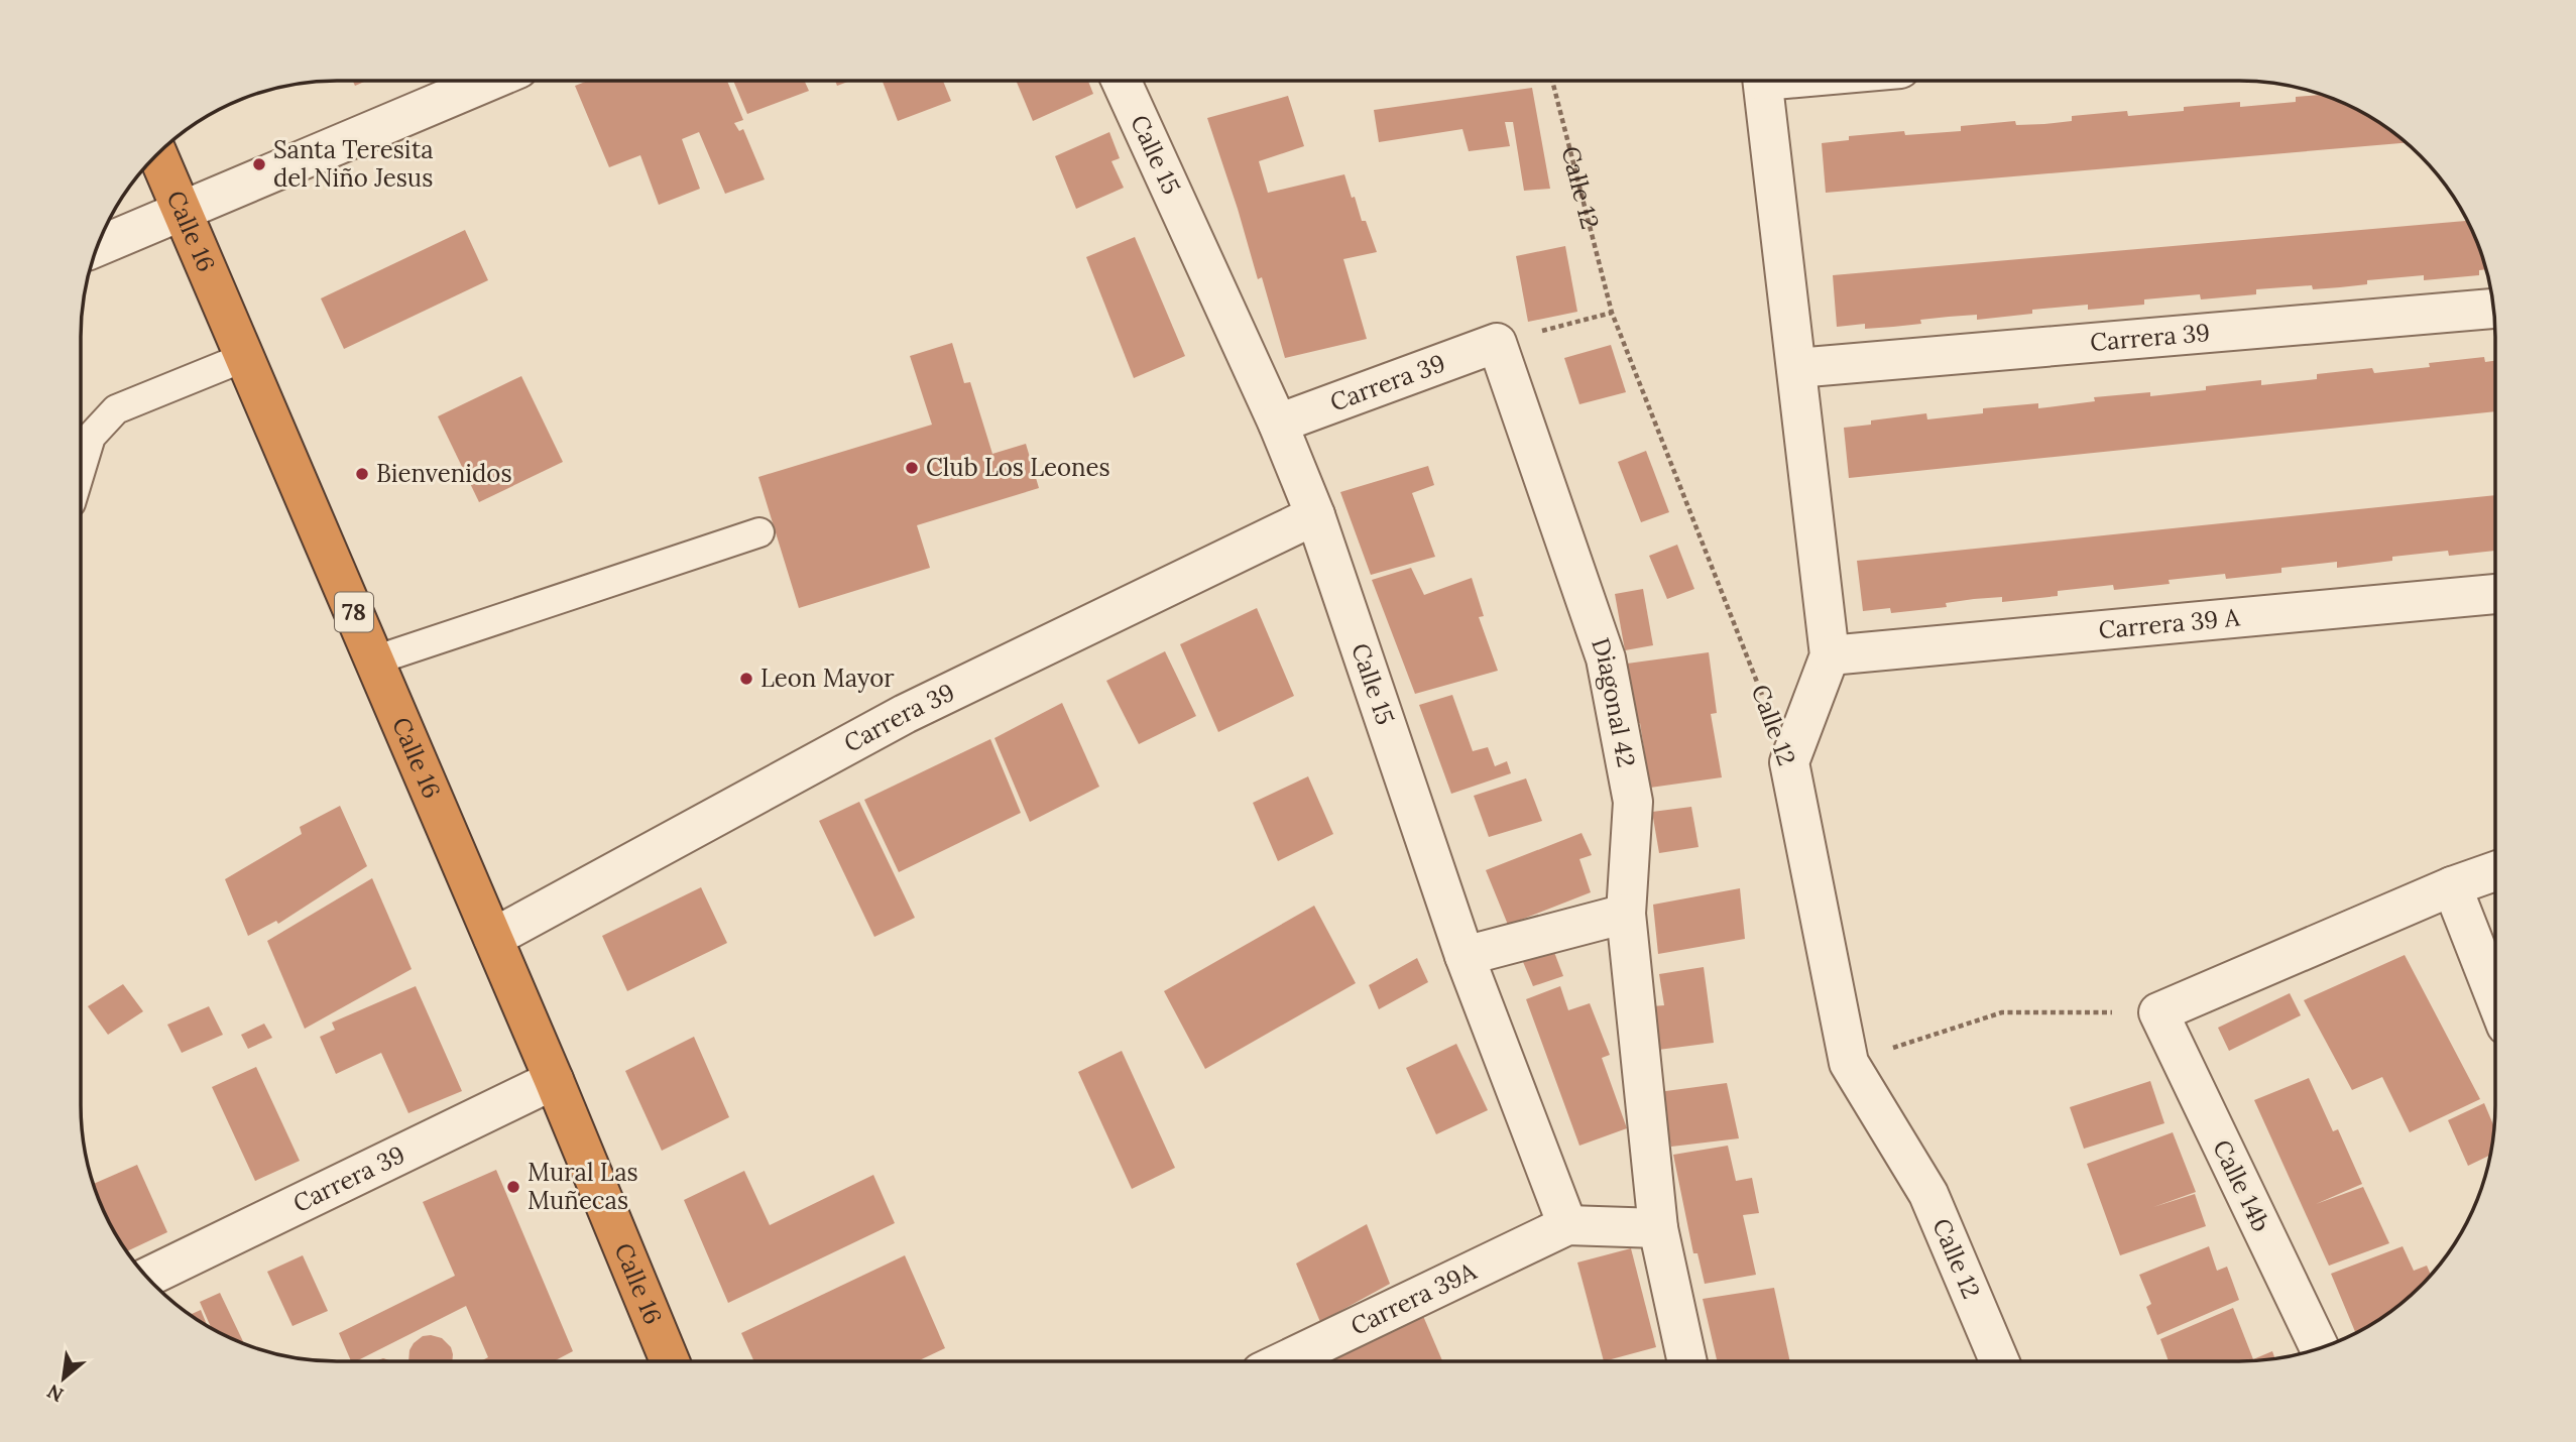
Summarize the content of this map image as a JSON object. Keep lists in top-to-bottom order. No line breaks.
{"streets":{"highway":["Calle 16","78"],"street":["Calle 15","Calle 12","Carrera 39","Carrera 39 A","Diagonal 42","Calle 14b","Carrera 39A"]},"crossings":[["Calle 15","Carrera 39"],["Calle 15","Carrera 39A"],["Calle 16","Carrera 39"],["Carrera 39","Diagonal 42"]],"places":["Santa Teresita del Niño Jesus","Club Los Leones","Bienvenidos","Leon Mayor","Mural Las Muñecas"],"north":"bottom left"}
